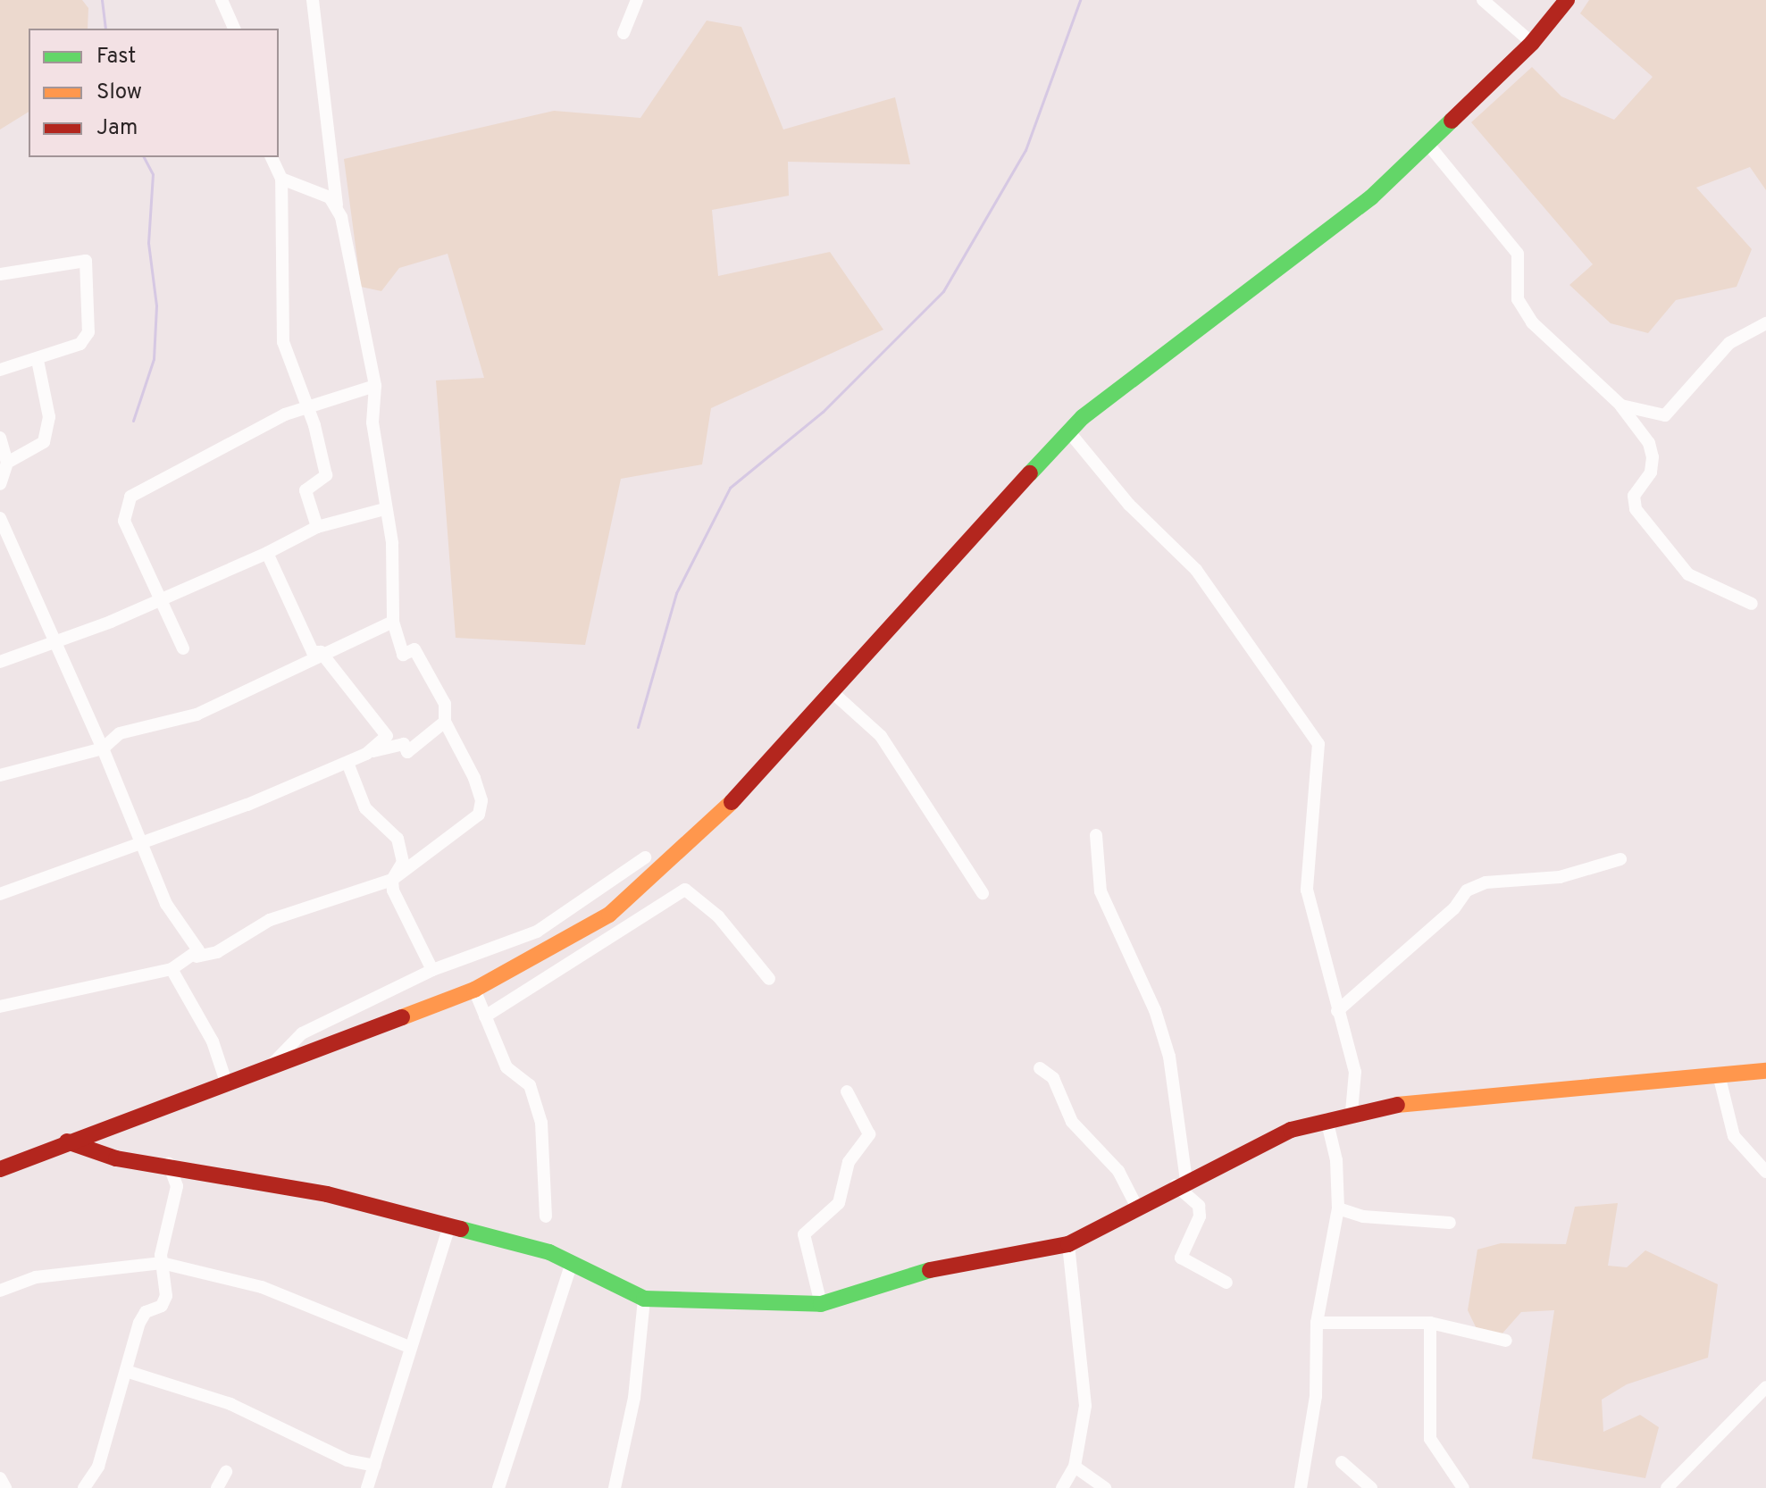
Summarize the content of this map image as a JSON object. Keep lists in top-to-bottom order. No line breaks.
{"legend":["Fast","Slow","Jam"]}
